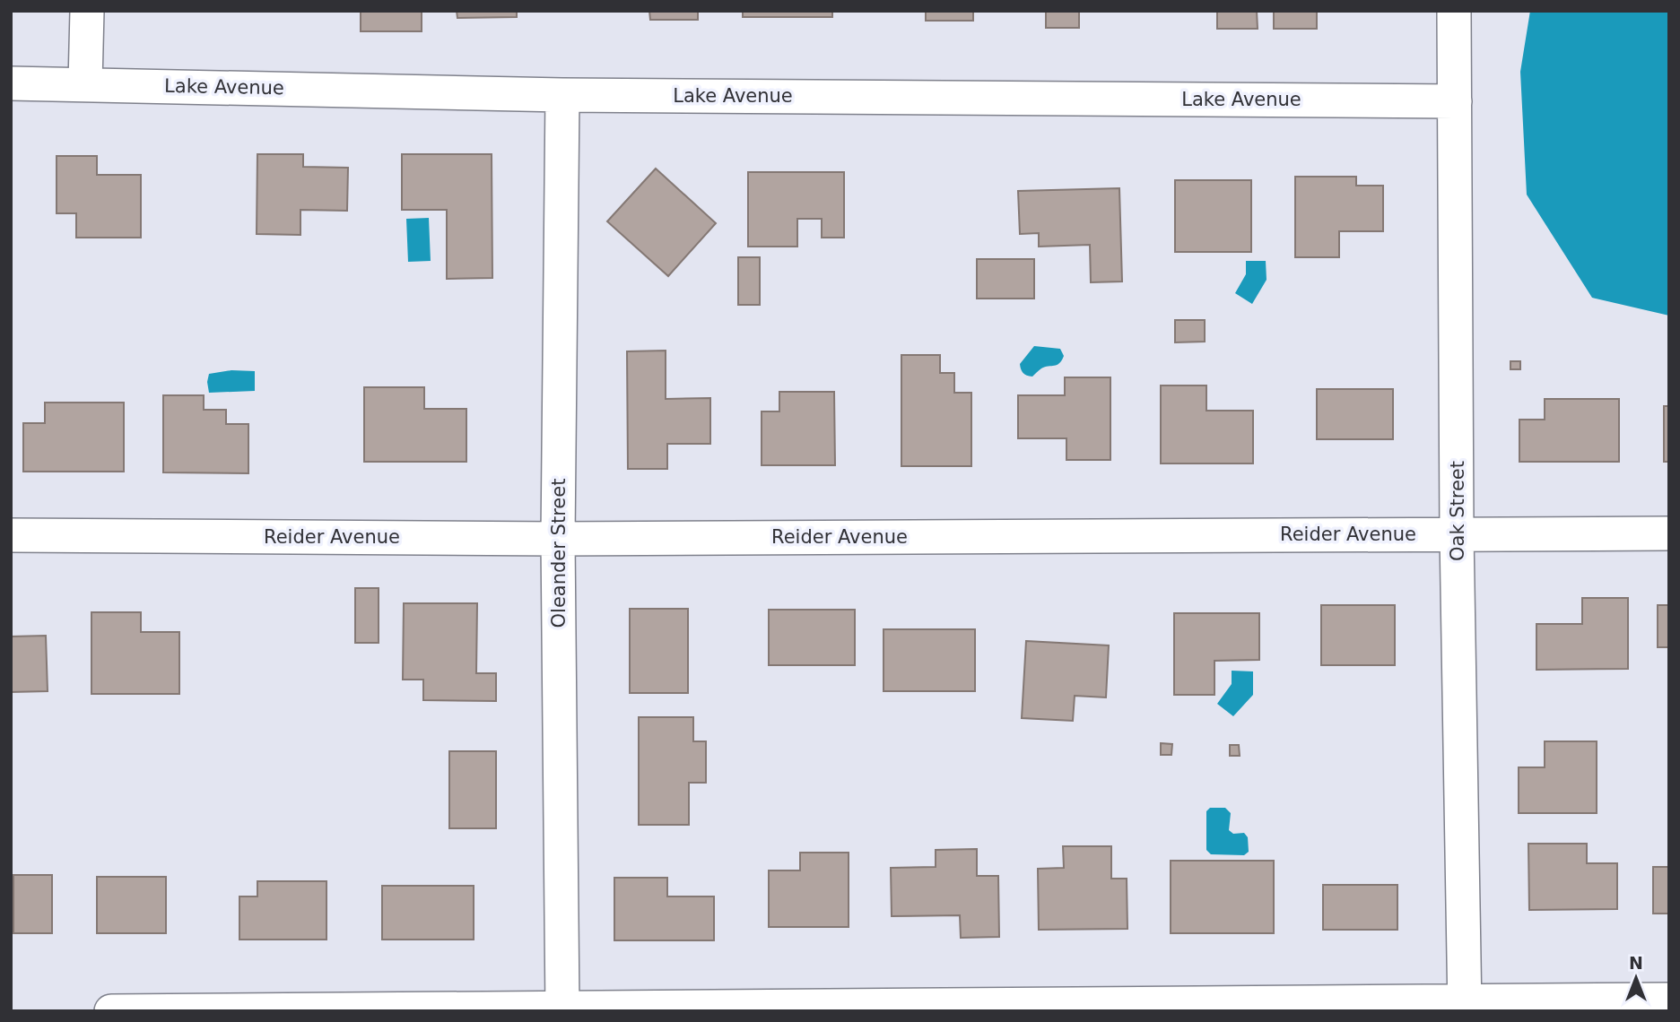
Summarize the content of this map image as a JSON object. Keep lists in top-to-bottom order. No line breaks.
{"streets":{"street":["Lake Avenue","Oak Street","Reider Avenue","Oleander Street"]},"crossings":[["Lake Avenue","Oak Street"],["Lake Avenue","Oleander Street"],["Oak Street","Reider Avenue"],["Reider Avenue","Oleander Street"]],"north":"top"}
